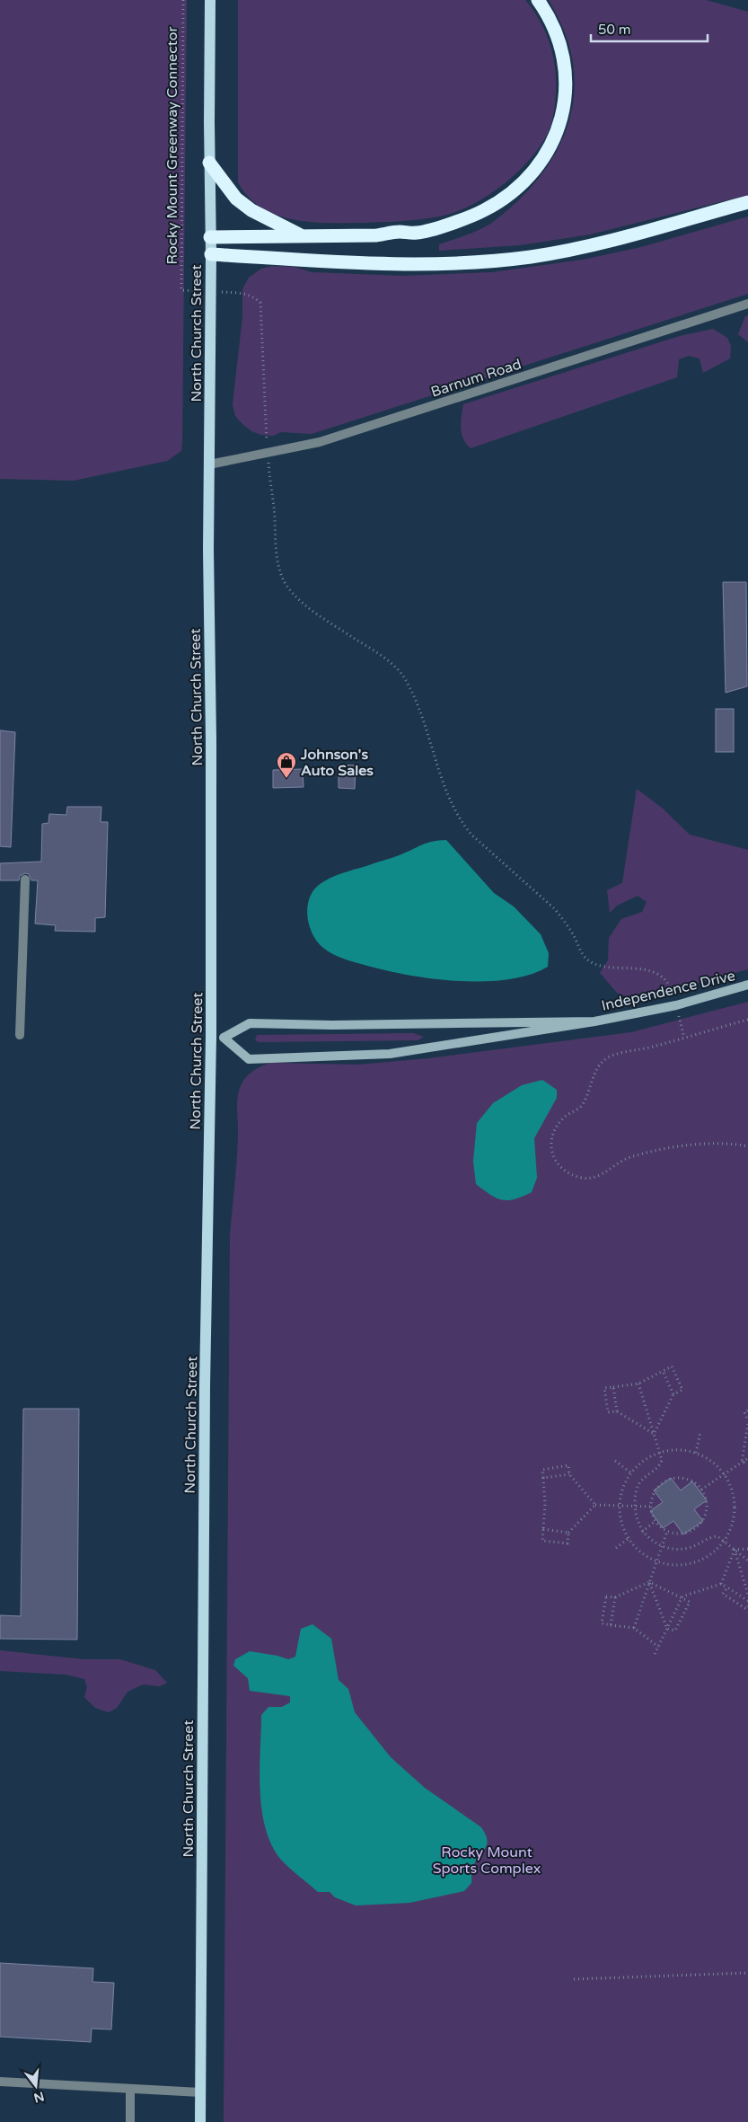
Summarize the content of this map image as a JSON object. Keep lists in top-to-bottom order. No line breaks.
{"streets":{"main road":["North Church Street"],"street":["Barnum Road","Independence Drive"],"path":["Rocky Mount Greenway Connector"]},"crossings":[["North Church Street","Barnum Road"]],"parks":["Rocky Mount Sports Complex"],"places":{"shop":["Johnson's Auto Sales"]},"scale_bar":"50 m","north":"bottom"}
